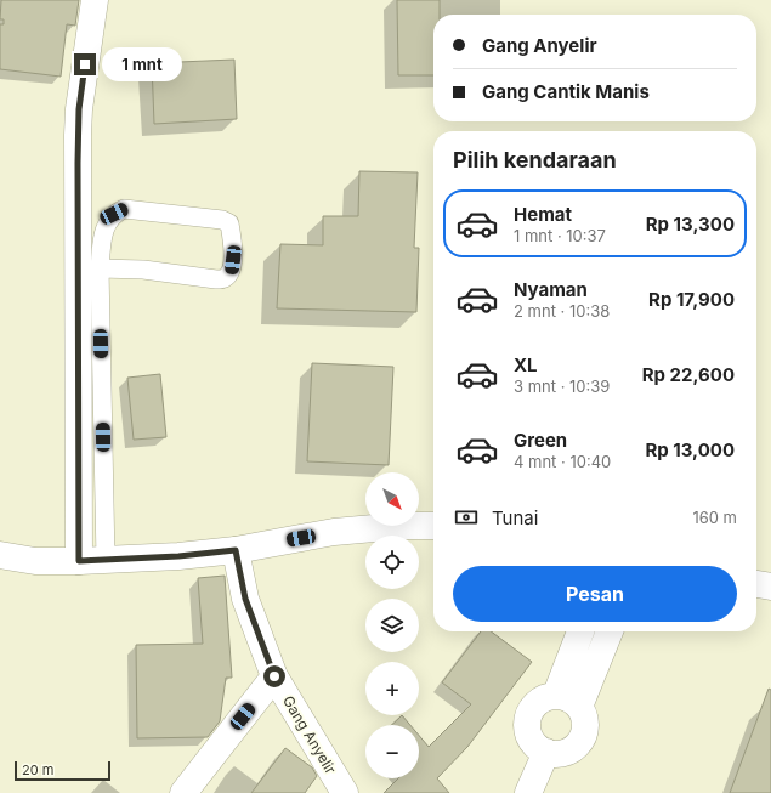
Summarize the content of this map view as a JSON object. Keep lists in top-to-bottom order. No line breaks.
{"streets":{"street":["Gang Anyelir"]},"scale_bar":"20 m","north":"bottom right","page":{"banner":["Gang Anyelir","Gang Cantik Manis"],"bubble":"1 mnt","heading":"Pilih kendaraan","list":[{"name":"Hemat","note":"1 mnt · 10:37","value":"Rp 13,300"},{"name":"Nyaman","note":"2 mnt · 10:38","value":"Rp 17,900"},{"name":"XL","note":"3 mnt · 10:39","value":"Rp 22,600"},{"name":"Green","note":"4 mnt · 10:40","value":"Rp 13,000"}],"map_buttons":["+","−"],"pay":["Tunai","160 m"],"buttons":"Pesan","scale":"20 m"}}
